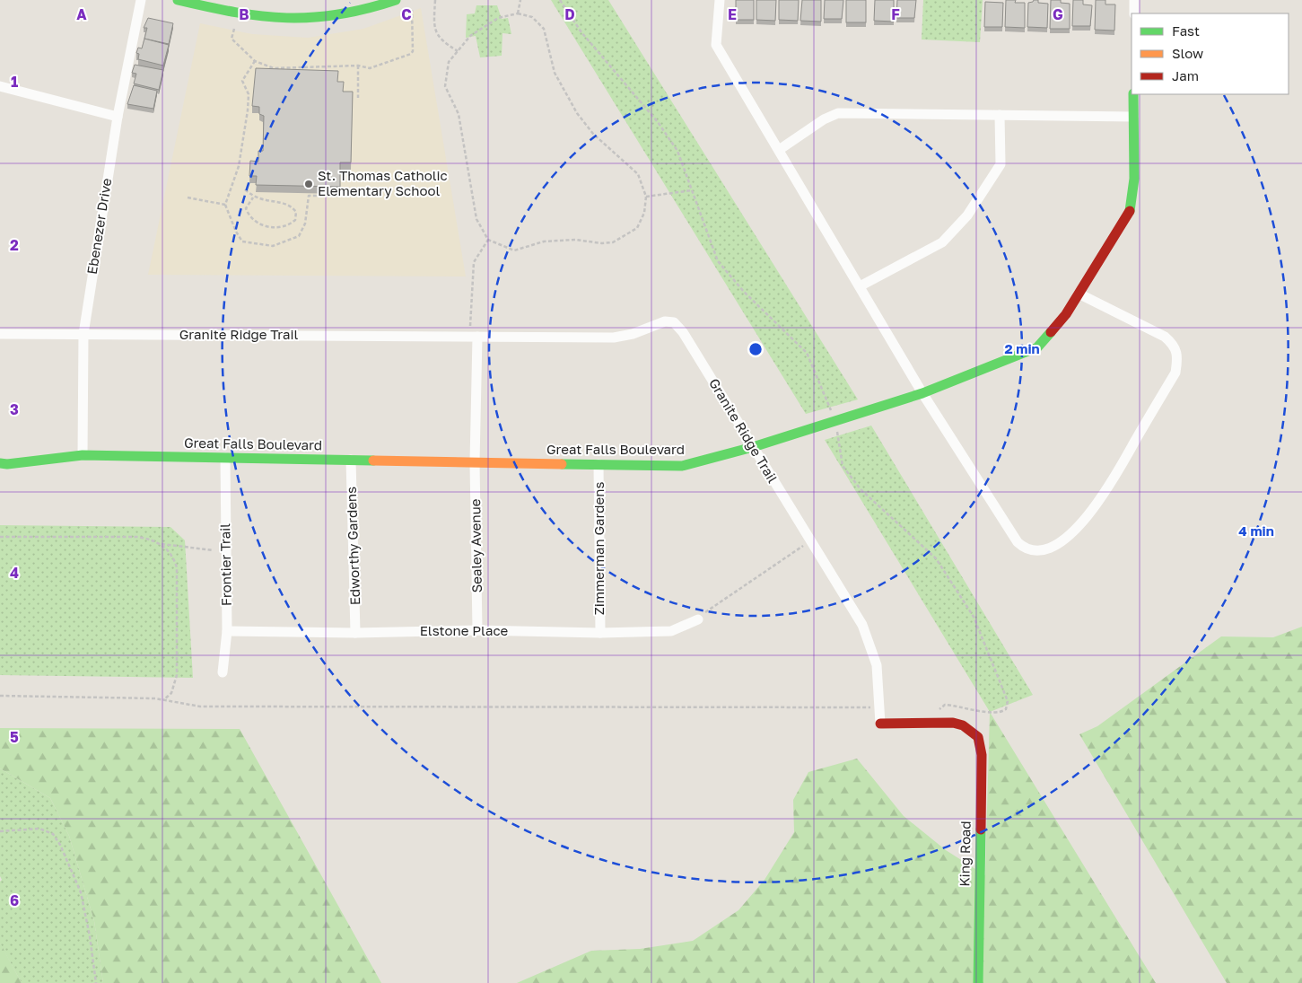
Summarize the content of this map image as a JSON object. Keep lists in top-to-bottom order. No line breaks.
{"streets":{"street":["Ebenezer Drive","Granite Ridge Trail","Great Falls Boulevard","Edworthy Gardens","Sealey Avenue","Zimmerman Gardens","Frontier Trail","Elstone Place","King Road"]},"crossings":[["Ebenezer Drive","Granite Ridge Trail"],["Ebenezer Drive","Great Falls Boulevard"],["Granite Ridge Trail","Great Falls Boulevard"],["Granite Ridge Trail","King Road"],["Great Falls Boulevard","Edworthy Gardens"],["Great Falls Boulevard","Sealey Avenue"],["Great Falls Boulevard","Zimmerman Gardens"],["Great Falls Boulevard","Frontier Trail"],["Edworthy Gardens","Elstone Place"],["Sealey Avenue","Elstone Place"],["Zimmerman Gardens","Elstone Place"],["Frontier Trail","Elstone Place"]],"places":["St. Thomas Catholic Elementary School"],"legend":["Fast","Slow","Jam"],"grid":{"columns":["A","B","C","D","E","F","G"],"rows":["1","2","3","4","5","6"]},"rings":["2 min","4 min"]}
